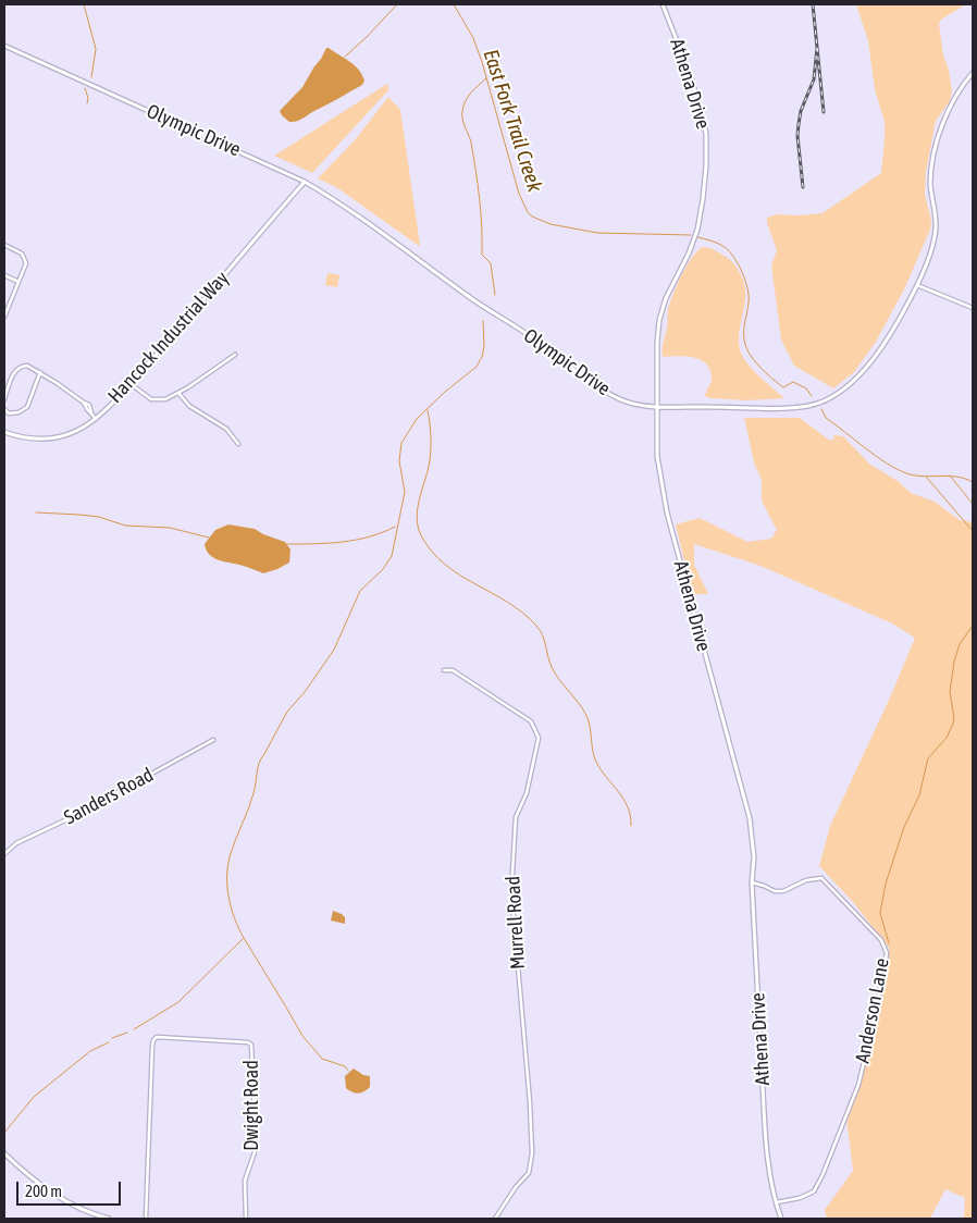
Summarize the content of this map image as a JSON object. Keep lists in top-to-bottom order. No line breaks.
{"streets":{"street":["Athena Drive","Olympic Drive","Hancock Industrial Way","Sanders Road","Murrell Road","Anderson Lane","Dwight Road"]},"crossings":[["Athena Drive","Olympic Drive"],["Athena Drive","Anderson Lane"],["Olympic Drive","Hancock Industrial Way"]],"water":["East Fork Trail Creek"],"scale_bar":"200 m"}
